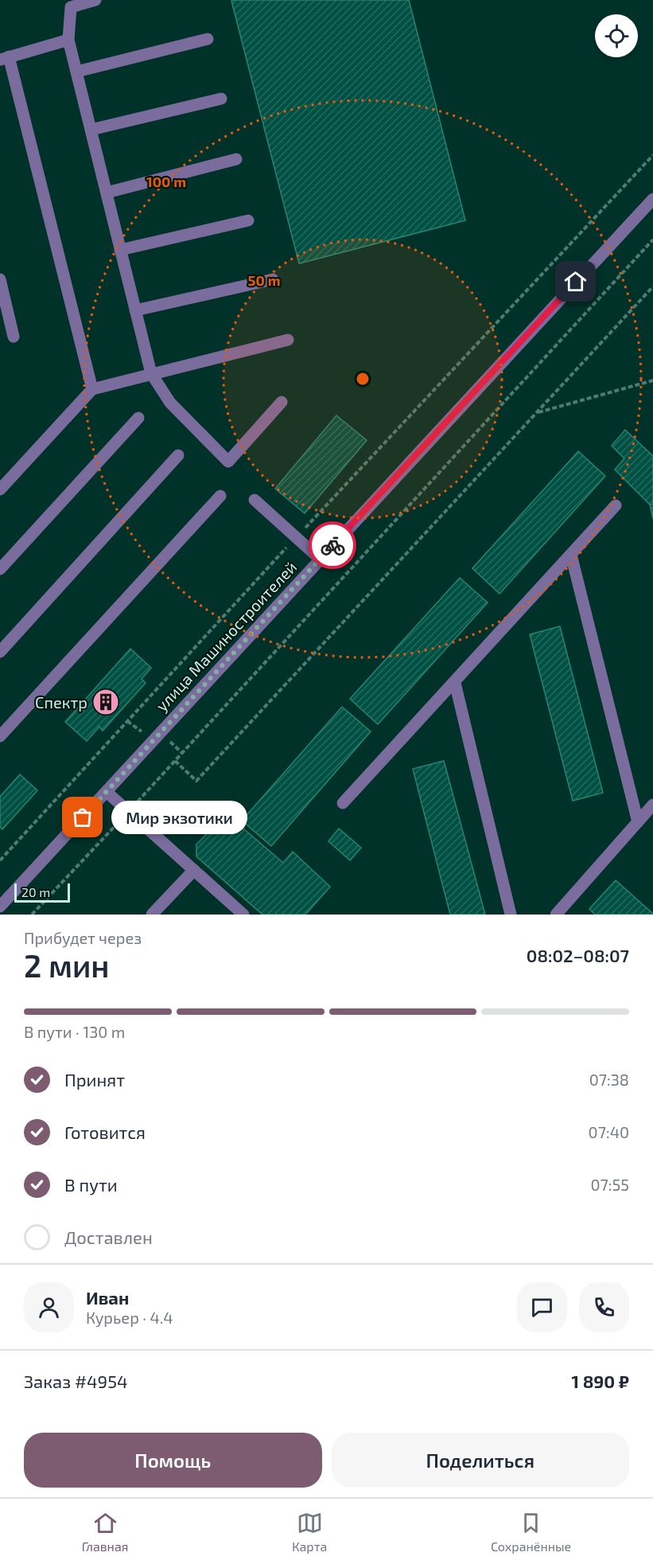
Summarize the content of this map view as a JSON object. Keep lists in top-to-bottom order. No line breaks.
{"streets":{"street":["улица Машиностроителей"]},"places":{"building":["Спектр"],"other":["Мир экзотики"]},"scale_bar":"20 m","page":{"bubble":"Мир экзотики","scale":"20 m","heading":["2 мин","Прибудет через","08:02–08:07"],"panel":["Иван","Курьер · 4.4","Заказ #4954","1 890 ₽"],"bar":"В пути · 130 m","list":[["Принят","07:38"],["Готовится","07:40"],["В пути","07:55"],"Доставлен"],"buttons":["Помощь","Поделиться"],"tabs":["Главная","Карта","Сохранённые"]},"rings":["100 m","50 m"]}
